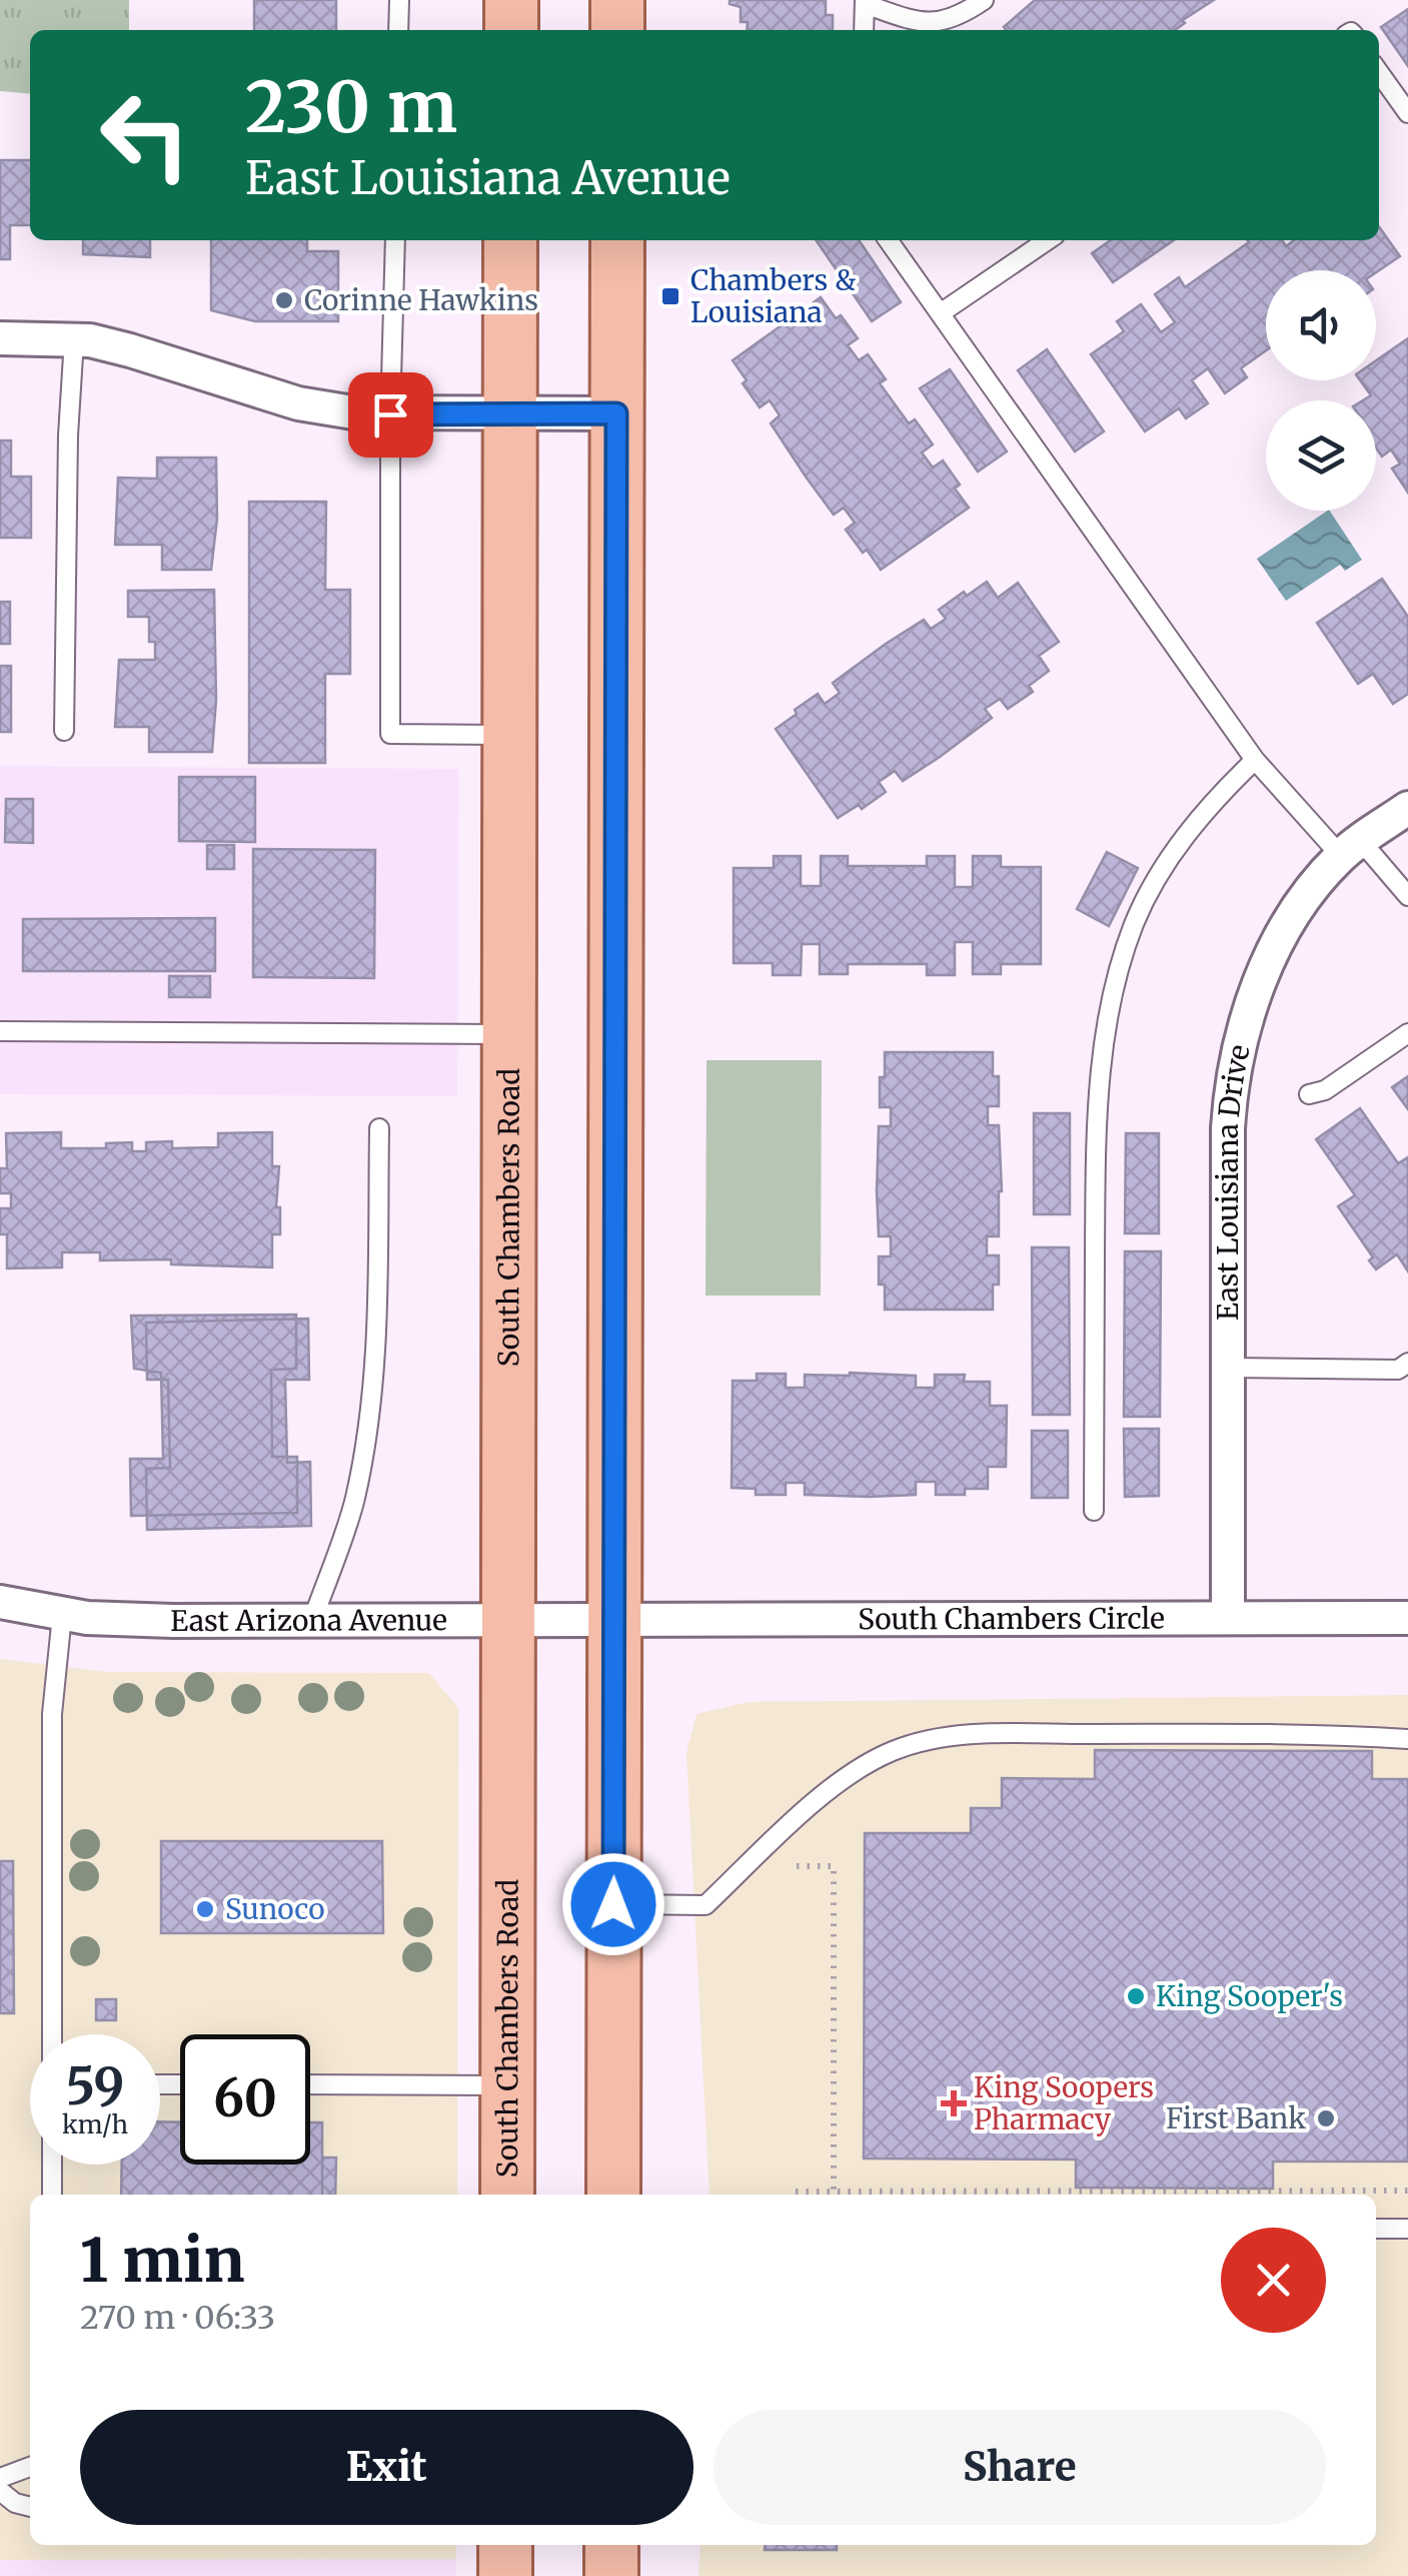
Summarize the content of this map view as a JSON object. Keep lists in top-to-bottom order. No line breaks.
{"streets":{"main road":["South Chambers Road"],"street":["East Louisiana Drive","South Chambers Circle","East Arizona Avenue"]},"crossings":[["East Louisiana Drive","South Chambers Circle"],["South Chambers Road","East Arizona Avenue"],["South Chambers Circle","East Arizona Avenue"]],"places":{"transit":["Chambers & Louisiana"],"other":["Corinne Hawkins","Sunoco","King Sooper's","First Bank"],"health":["King Soopers Pharmacy"]},"page":{"turn":["230 m","East Louisiana Avenue"],"speed":"59 km/h","limit":"60","heading":["1 min","270 m · 06:33"],"buttons":["Exit","Share"]}}
